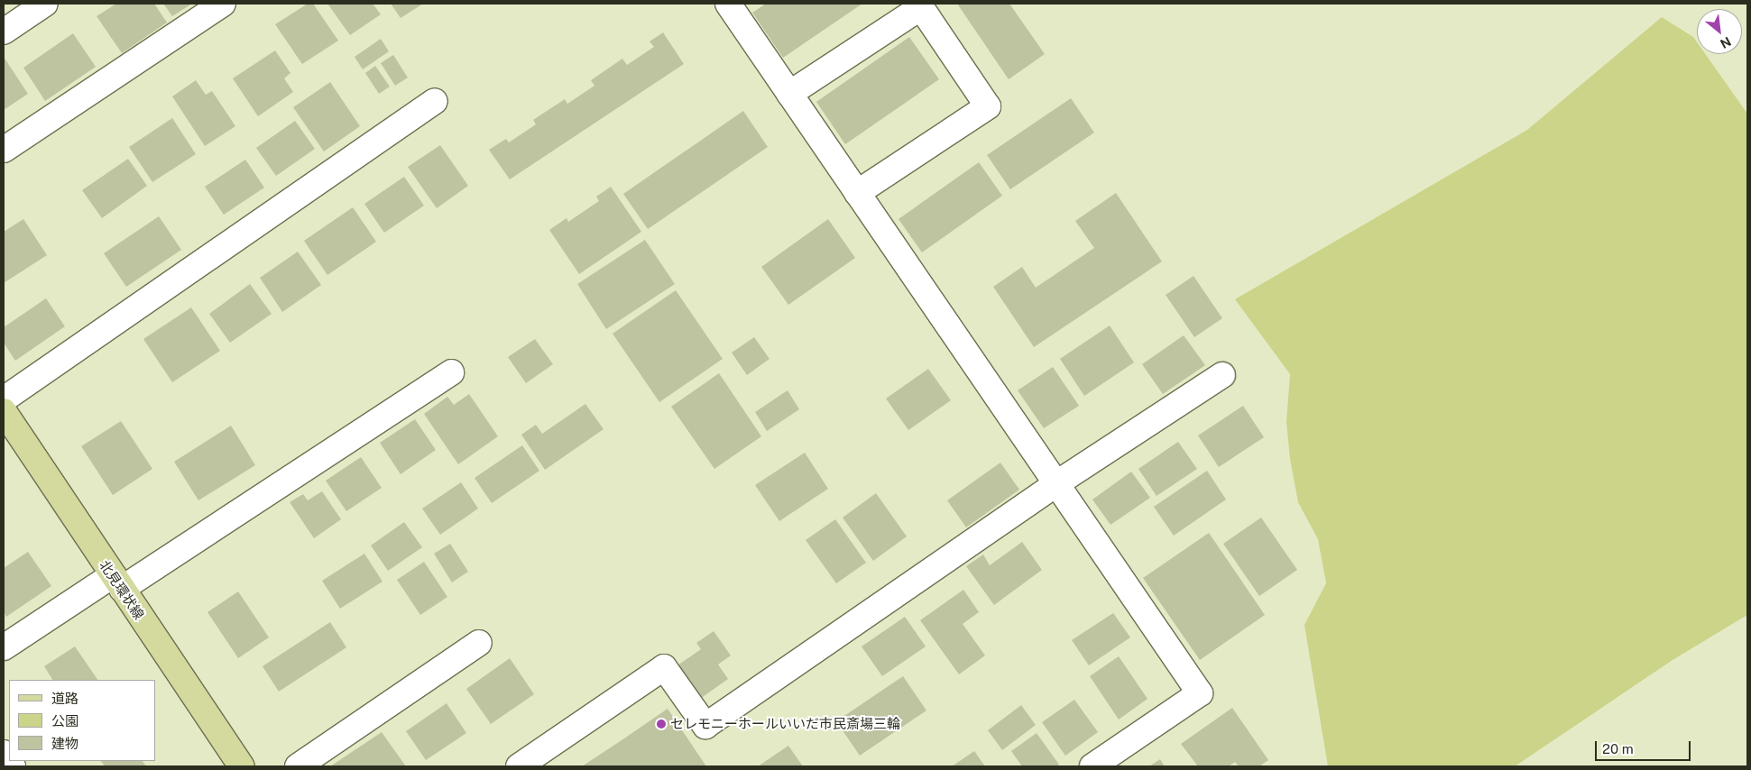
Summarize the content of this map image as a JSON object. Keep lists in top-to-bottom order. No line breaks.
{"streets":{"main road":["北見環状線"]},"places":["セレモニーホールいいだ市民斎場三輪"],"legend":["道路","公園","建物"],"scale_bar":"20 m","north":"bottom right"}
